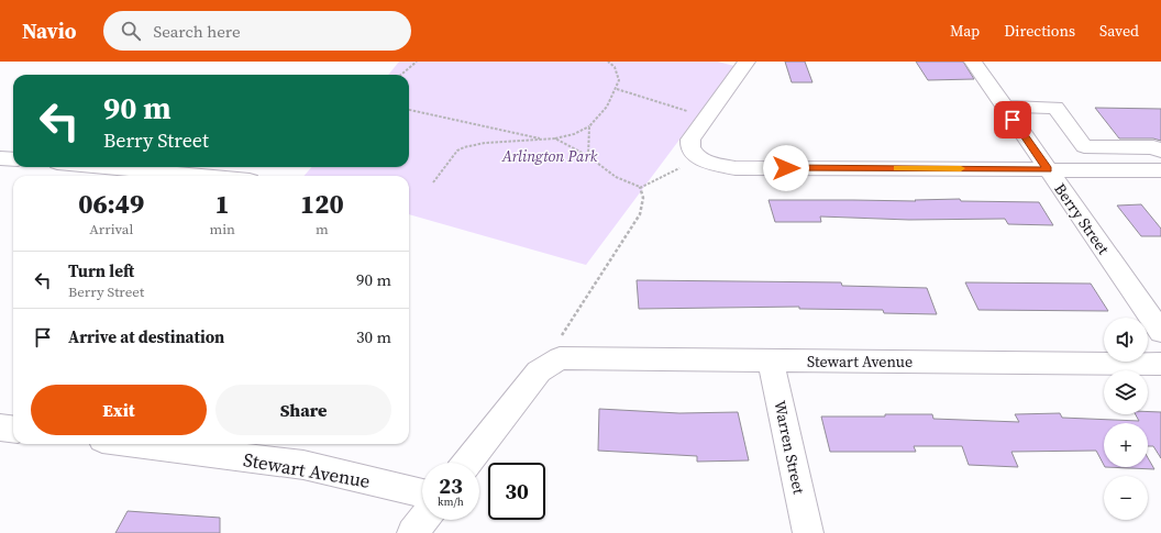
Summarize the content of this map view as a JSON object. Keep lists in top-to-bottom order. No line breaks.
{"streets":{"street":["Berry Street","Stewart Avenue","Warren Street"]},"crossings":[["Stewart Avenue","Warren Street"]],"parks":["Arlington Park"],"page":{"header":"Navio","search":"Search here","nav":["Map","Directions","Saved"],"turn":["90 m","Berry Street"],"eta":["06:49","Arrival","1","min","120","m"],"list":[{"name":"Turn left","note":"Berry Street","value":"90 m"},{"name":"Arrive at destination","value":"30 m"}],"map_buttons":["+","−"],"buttons":["Exit","Share"],"speed":"23 km/h","limit":"30"}}
